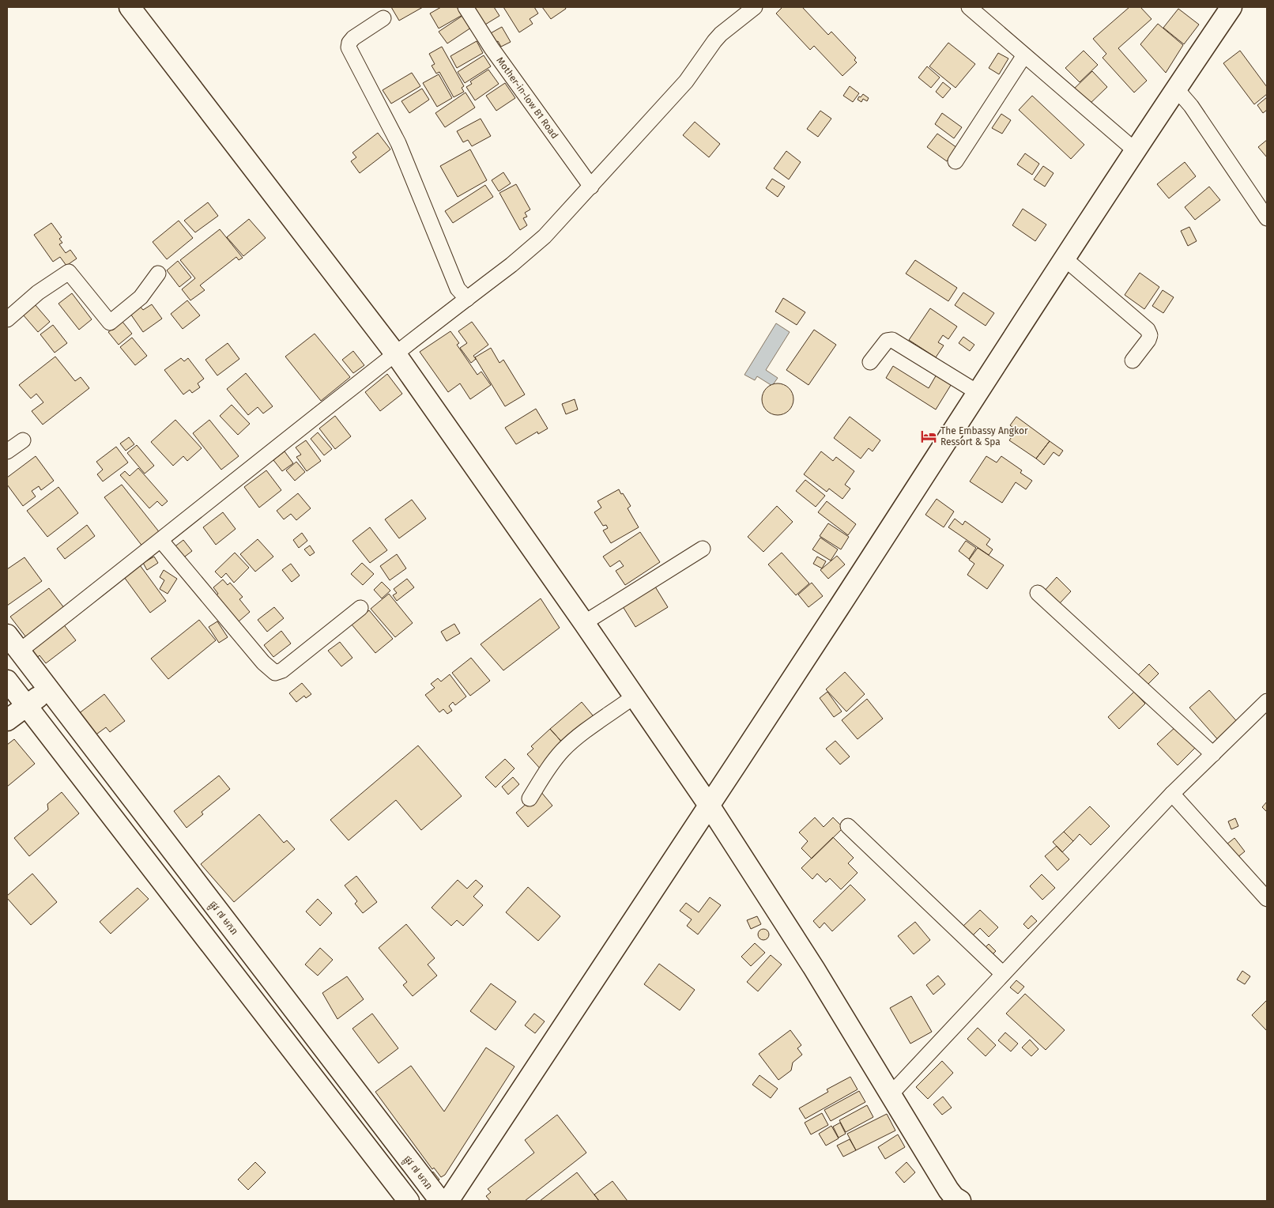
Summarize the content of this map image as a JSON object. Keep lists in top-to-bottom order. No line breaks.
{"streets":{"street":["Mother-in-low B1 Road","ផ្លូវ ៧ មករា"]},"places":{"hotel":["The Embassy Angkor Ressort & Spa"]}}
